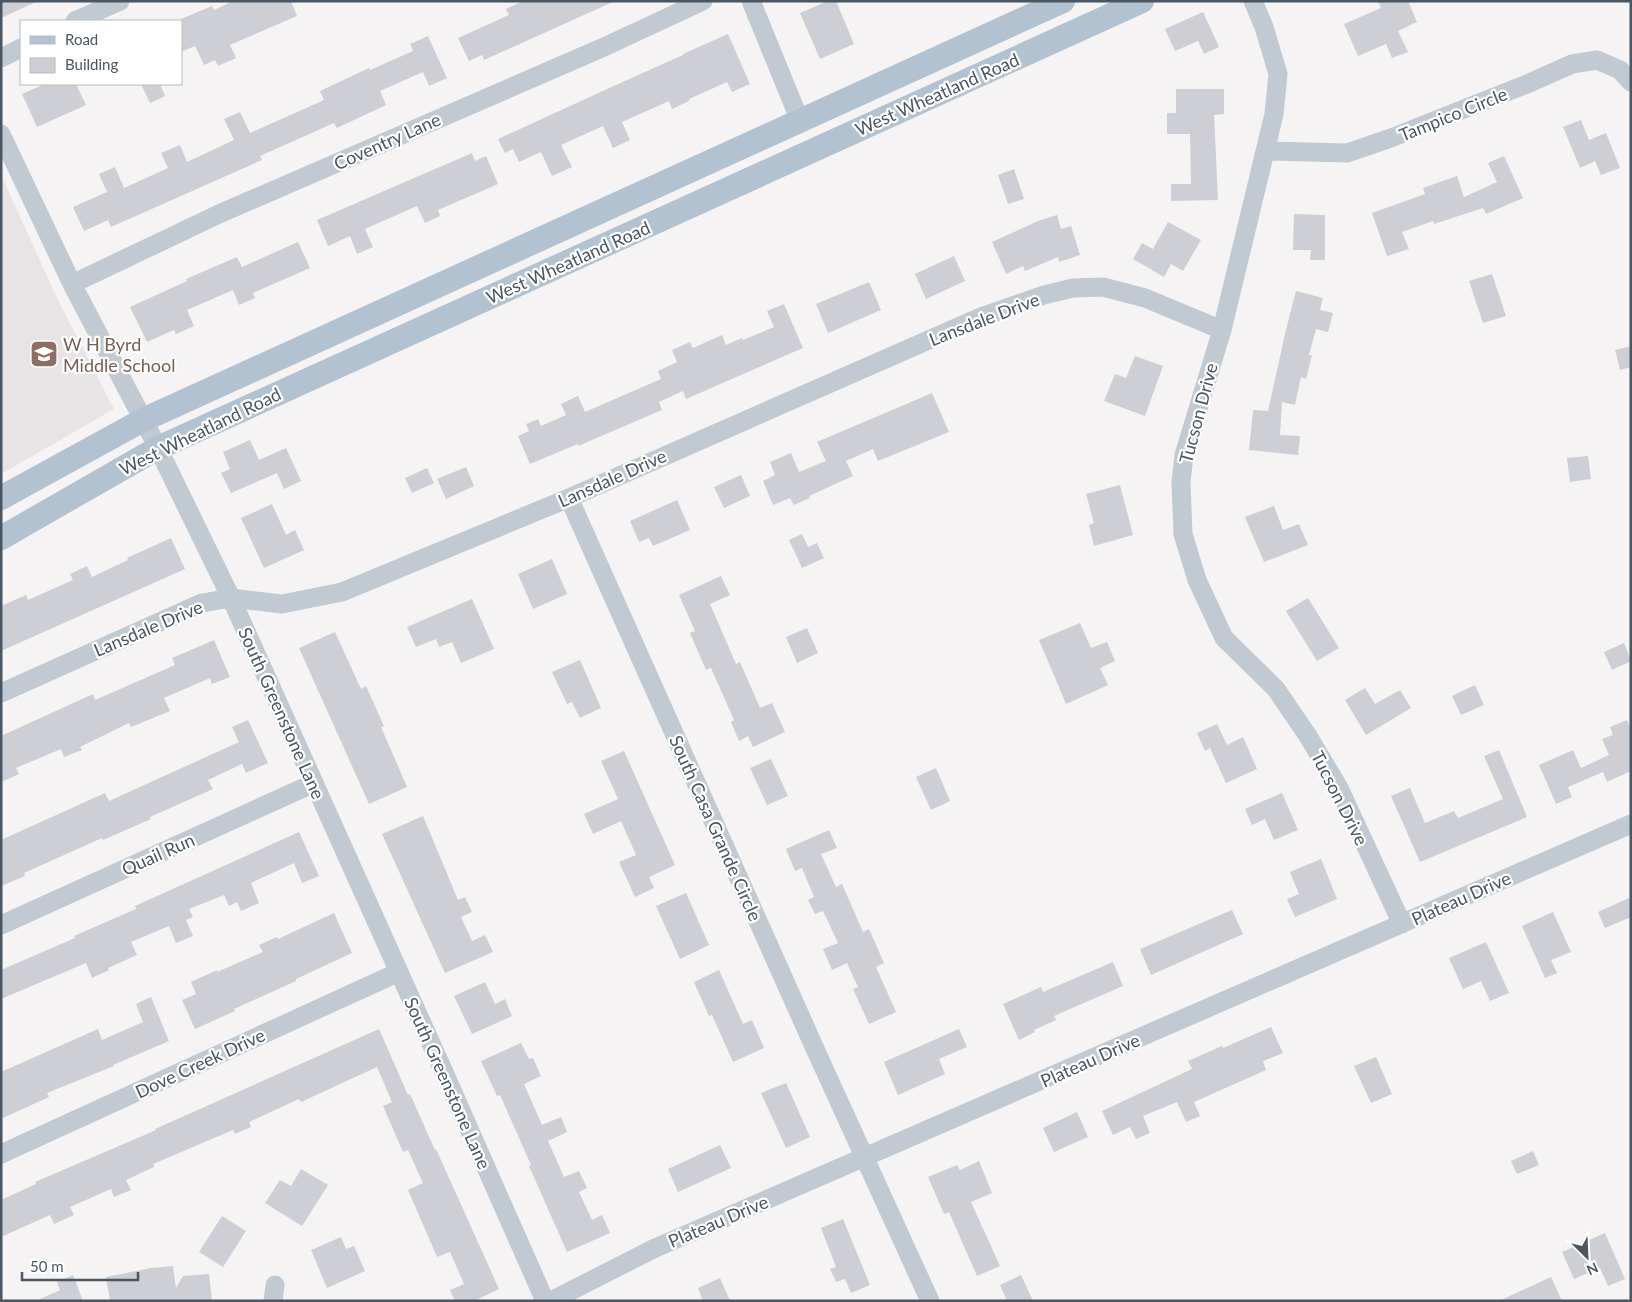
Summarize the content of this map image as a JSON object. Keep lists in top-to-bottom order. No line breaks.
{"streets":{"main road":["West Wheatland Road"],"street":["Tampico Circle","Coventry Lane","Lansdale Drive","Tucson Drive","South Greenstone Lane","South Casa Grande Circle","Quail Run","Plateau Drive","Dove Creek Drive"]},"crossings":[["West Wheatland Road","South Greenstone Lane"],["Tampico Circle","Tucson Drive"],["Coventry Lane","South Greenstone Lane"],["Lansdale Drive","Tucson Drive"],["Lansdale Drive","South Greenstone Lane"],["Lansdale Drive","South Casa Grande Circle"],["Tucson Drive","Plateau Drive"],["South Greenstone Lane","Quail Run"],["South Greenstone Lane","Dove Creek Drive"],["South Casa Grande Circle","Plateau Drive"]],"places":{"school or university":["W H Byrd Middle School"]},"legend":["Road","Building"],"scale_bar":"50 m","north":"bottom right"}
